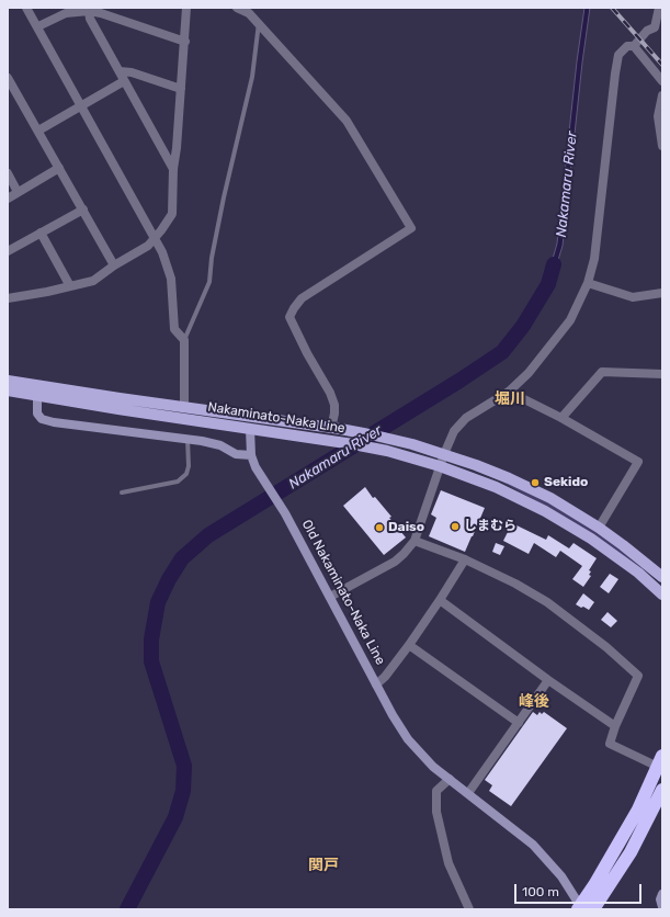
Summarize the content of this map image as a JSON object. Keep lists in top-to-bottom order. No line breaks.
{"streets":{"main road":["Nakaminato-Naka Line"],"street":["Old Nakaminato-Naka Line"]},"districts":["堀川","峰後","関戸"],"water":["Nakamaru River"],"places":["Sekido","しまむら","Daiso"],"scale_bar":"100 m"}
